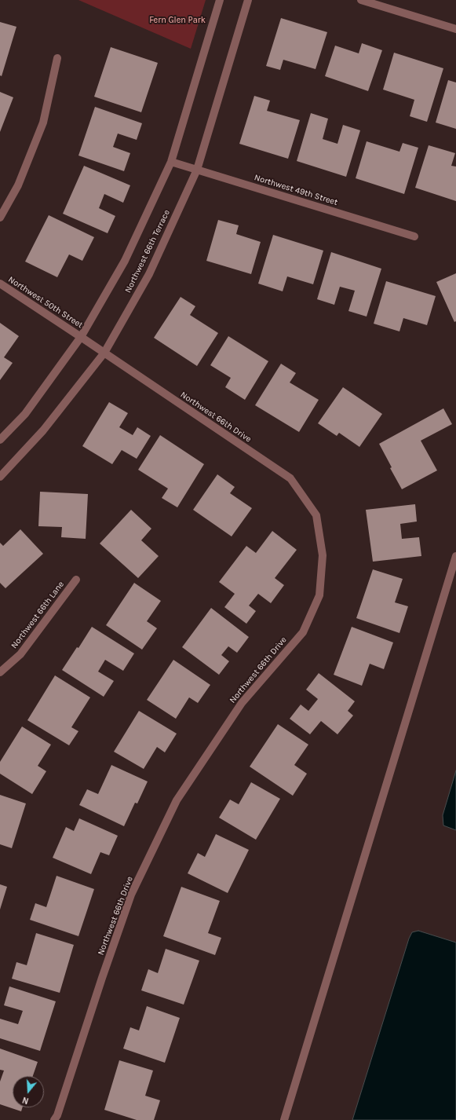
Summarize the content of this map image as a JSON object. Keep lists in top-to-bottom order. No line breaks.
{"streets":{"street":["Northwest 49th Street","Northwest 66th Terrace","Northwest 50th Street","Northwest 66th Drive","Northwest 66th Lane"]},"crossings":[["Northwest 49th Street","Northwest 66th Terrace"],["Northwest 66th Terrace","Northwest 50th Street"],["Northwest 66th Terrace","Northwest 66th Drive"],["Northwest 50th Street","Northwest 66th Drive"]],"parks":["Fern Glen Park"],"north":"bottom"}
